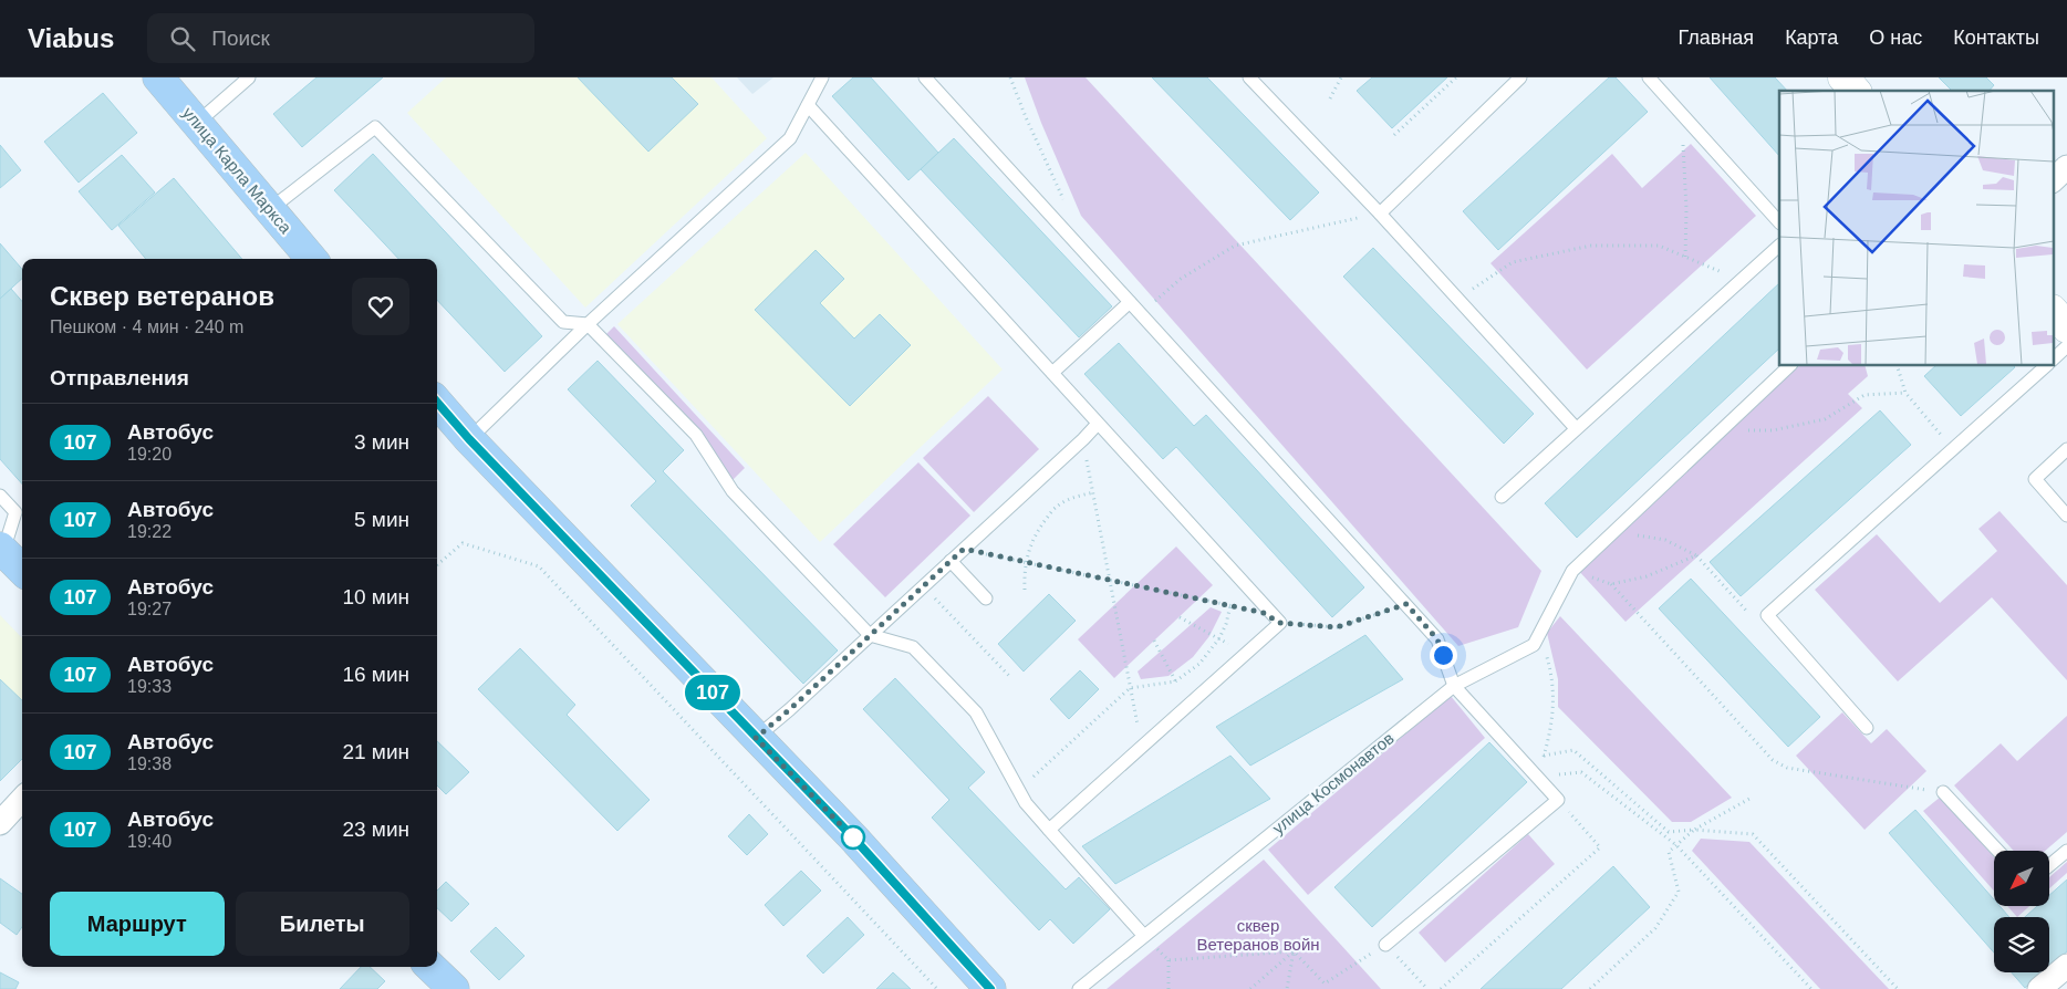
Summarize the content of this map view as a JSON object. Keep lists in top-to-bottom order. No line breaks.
{"streets":{"main road":["улица Карла Маркса"],"lane":["улица Космонавтов"]},"parks":["сквер Ветеранов войн"],"lines":["bus line 107"],"north":"bottom left","page":{"header":"Viabus","search":"Поиск","nav":["Главная","Карта","О нас","Контакты"],"on_map":"107","heading":[["Сквер ветеранов","Пешком · 4 мин · 240 m"],"Отправления"],"list":[{"mark":"107","name":"Автобус","note":"19:20","value":"3 мин"},{"mark":"107","name":"Автобус","note":"19:22","value":"5 мин"},{"mark":"107","name":"Автобус","note":"19:27","value":"10 мин"},{"mark":"107","name":"Автобус","note":"19:33","value":"16 мин"},{"mark":"107","name":"Автобус","note":"19:38","value":"21 мин"},{"mark":"107","name":"Автобус","note":"19:40","value":"23 мин"}],"buttons":["Маршрут","Билеты"]}}
